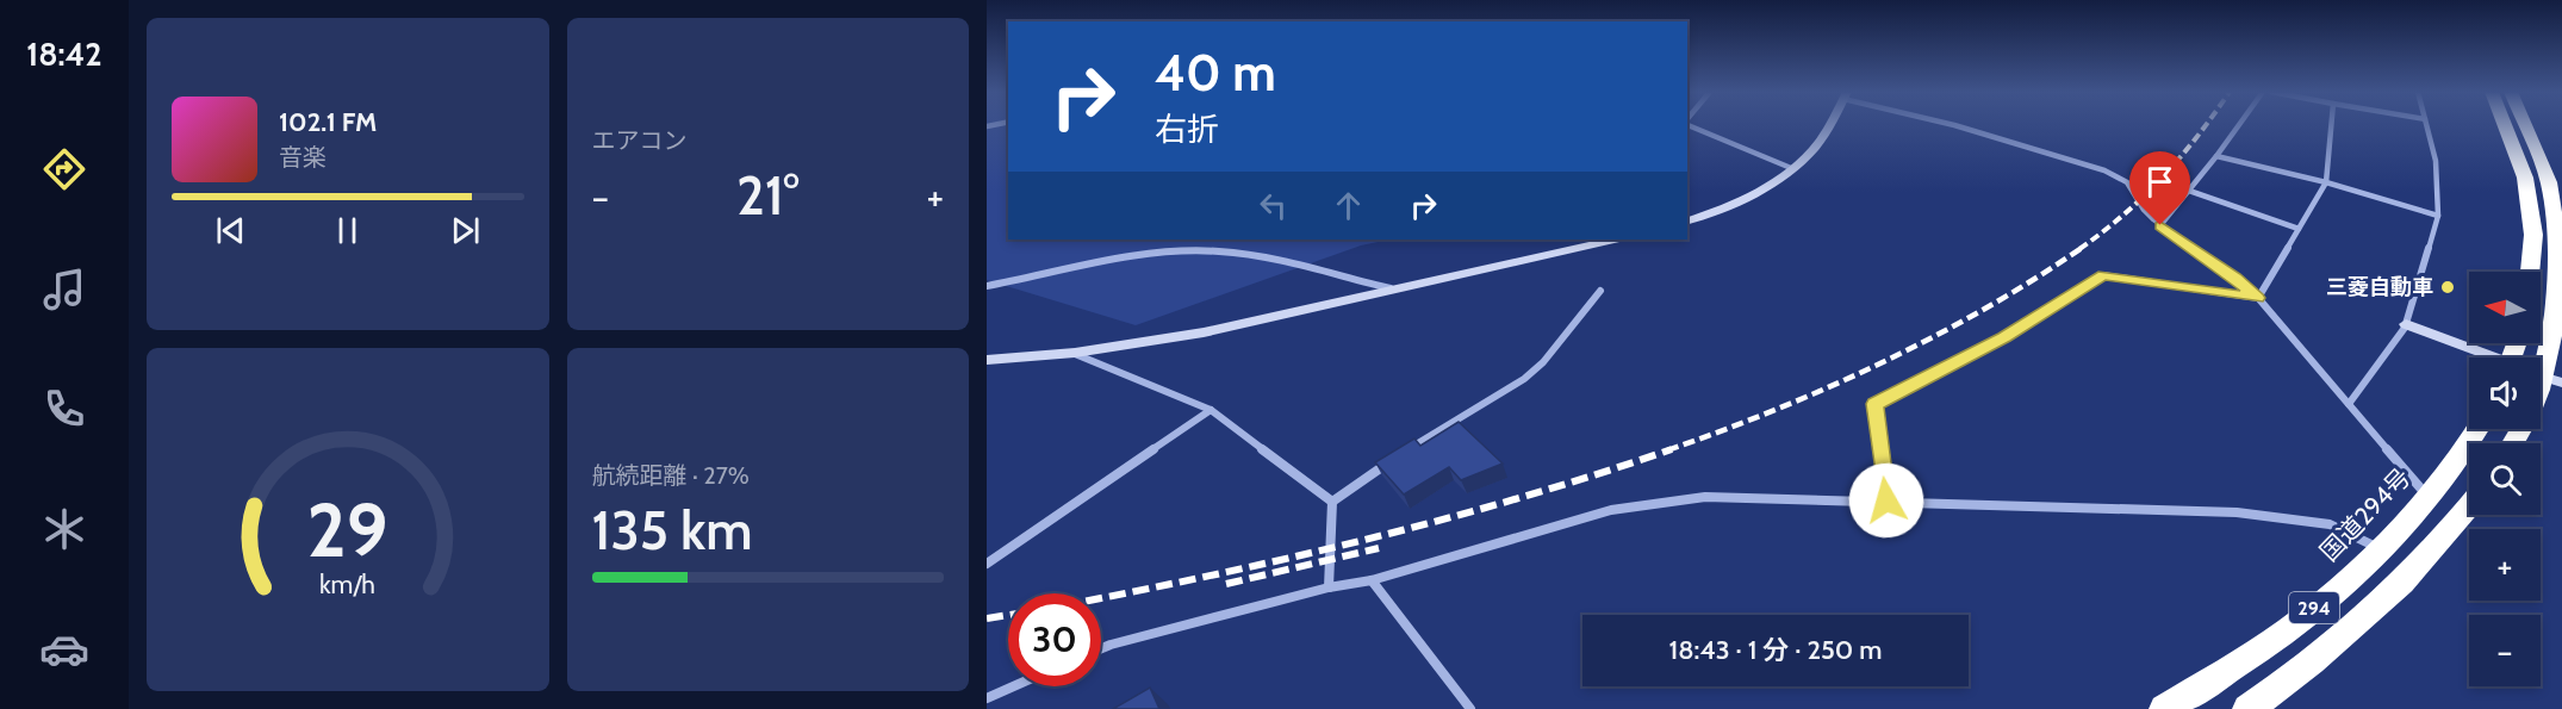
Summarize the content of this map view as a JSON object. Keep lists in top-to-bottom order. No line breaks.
{"streets":{"highway":["国道294号","294"]},"places":["三菱自動車"],"north":"left","page":{"tabs":"18:42","tile":["エアコン",["航続距離 · 27%","135 km"]],"turn":["40 m","右折"],"song":["102.1 FM","音楽"],"heat":["−","21°","+"],"map_buttons":["+","−"],"limit":"30","trip":"18:43 · 1 分 · 250 m","gauge":["29","km/h"]}}
